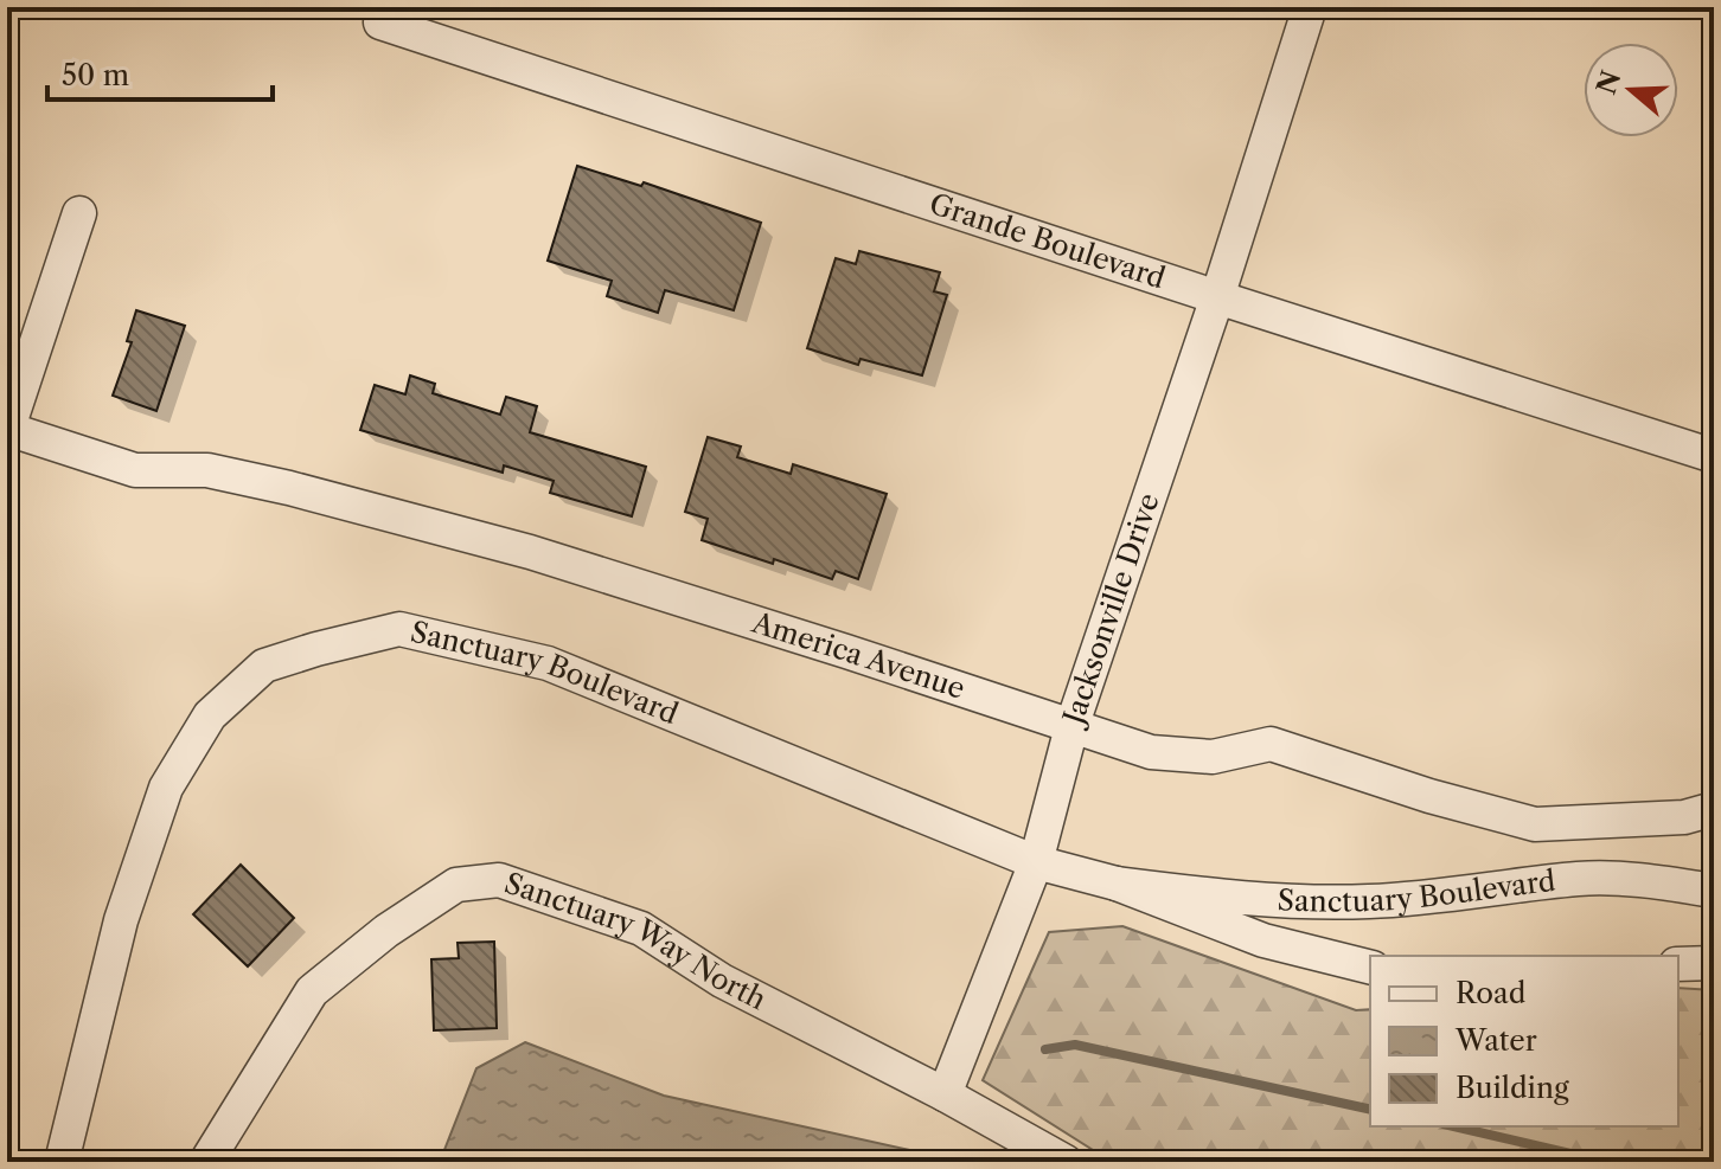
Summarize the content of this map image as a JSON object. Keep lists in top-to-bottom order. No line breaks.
{"streets":{"street":["Grande Boulevard","Jacksonville Drive","America Avenue","Sanctuary Boulevard","Sanctuary Way North"]},"crossings":[["Grande Boulevard","Jacksonville Drive"],["Jacksonville Drive","America Avenue"],["Jacksonville Drive","Sanctuary Boulevard"],["Jacksonville Drive","Sanctuary Way North"]],"legend":["Road","Water","Building"],"scale_bar":"50 m","north":"left"}
